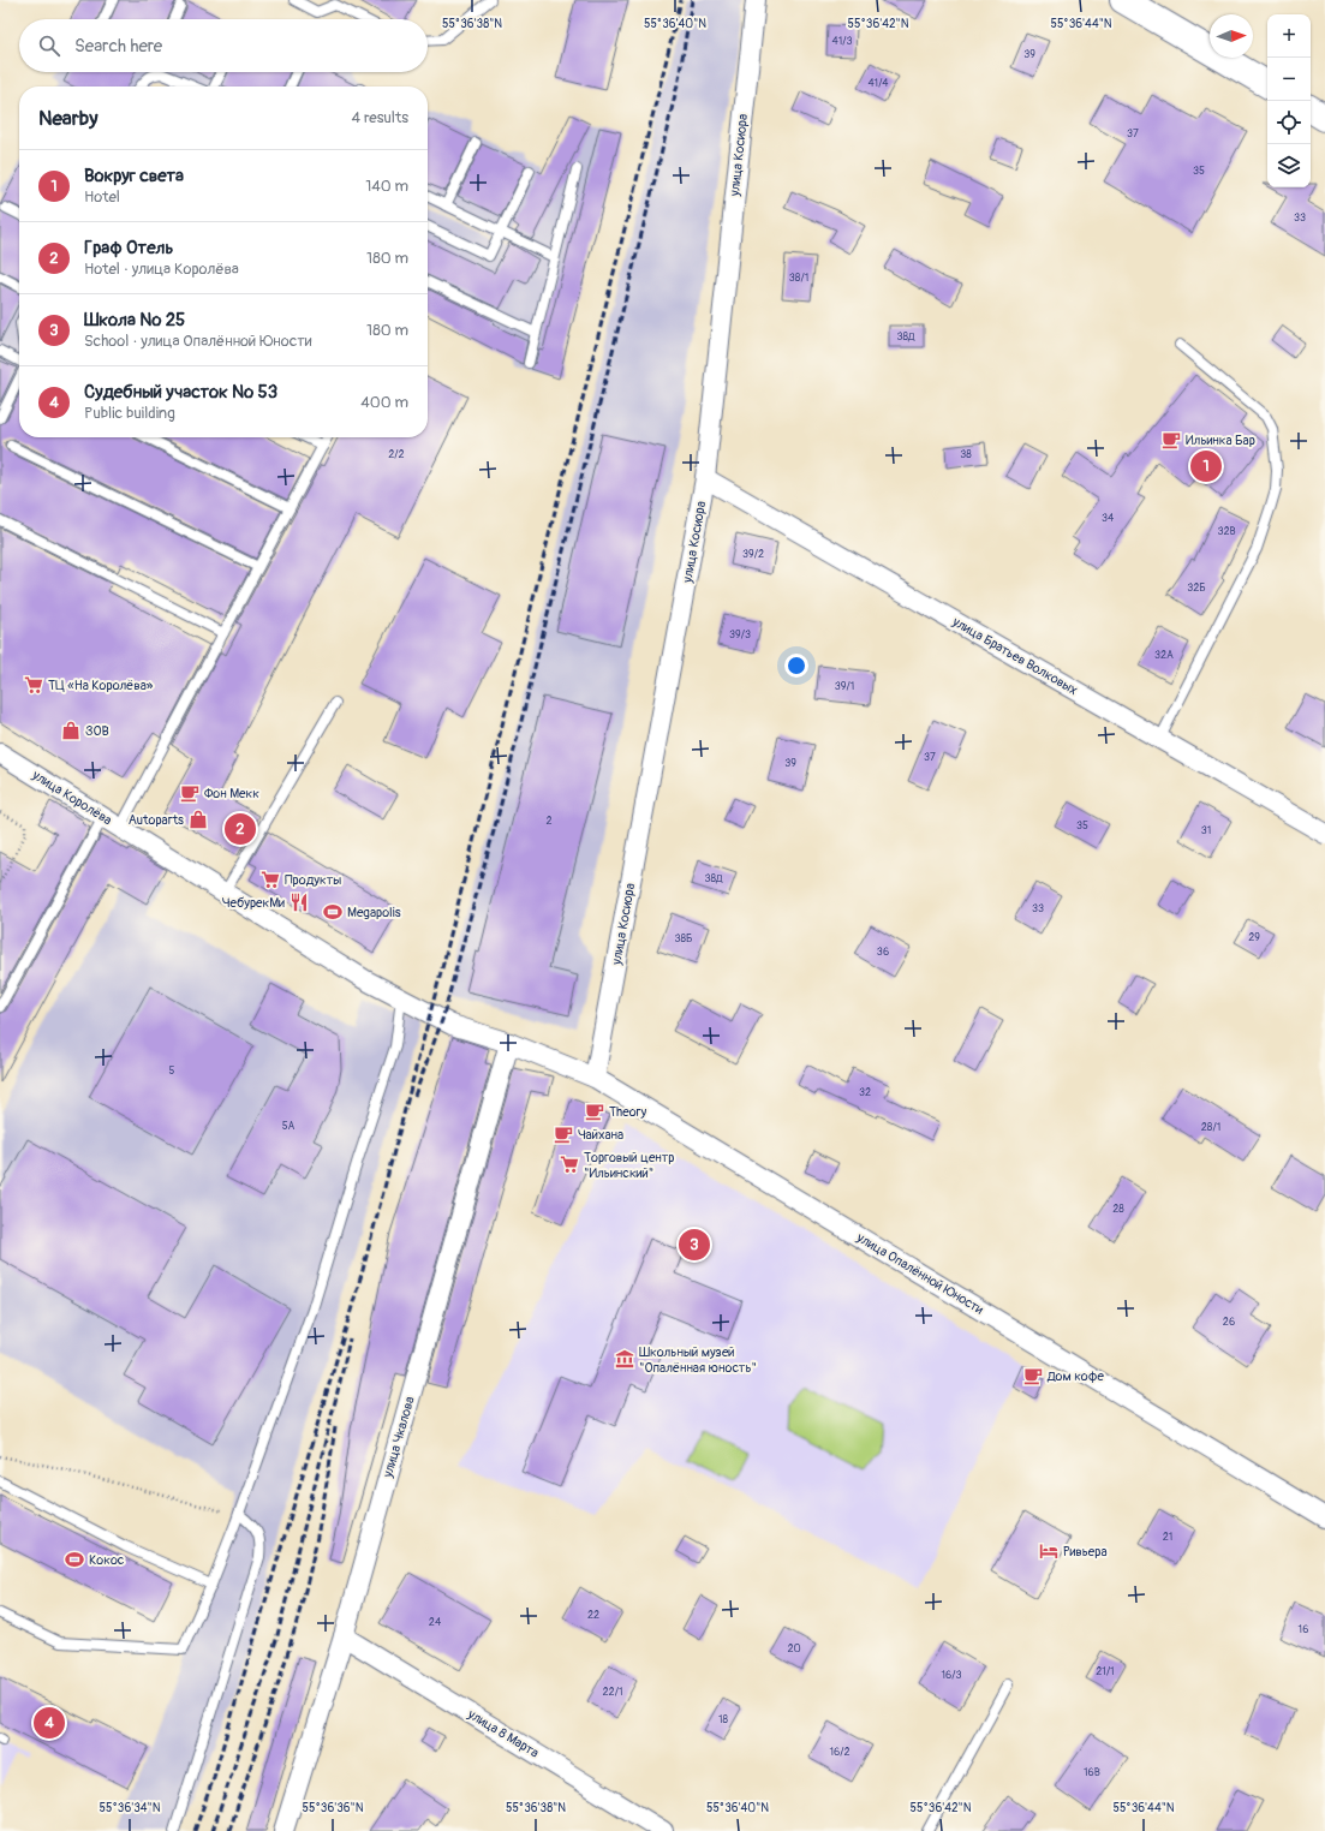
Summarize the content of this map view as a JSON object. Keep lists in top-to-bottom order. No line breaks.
{"streets":{"street":["улица Косиора","улица Братьев Волковых","улица Королёва","улица Опалённой Юности","улица Чкалова","улица 8 Марта"]},"crossings":[["улица Косиора","улица Братьев Волковых"],["улица Косиора","улица Опалённой Юности"],["улица Королёва","улица Опалённой Юности"],["улица Опалённой Юности","улица Чкалова"],["улица Чкалова","улица 8 Марта"]],"places":{"cafe":["Ильинка Бар","Фон Мекк","Theory","Чайхана","Дом кофе"],"supermarket":["ТЦ «На Королёва»","Продукты","Торговый центр \"Ильинский\""],"shop":["ЗОВ","Autoparts"],"restaurant":["ЧебурекМи"],"sports":["Megapolis","Кокос"],"museum":["Школьный музей \"Опалённая юность\""],"hotel":["Ривьера"]},"house_numbers":["41/3","39","41/4","37","35","33","38/1","38Д","2/2","38","34","32В","39/2","32Б","39/3","32А","39/1","37","39","2","35","31","38Д","33","29","38Б","36","5","32","5А","28/1","28","26","21","22","24","16","20","21/1","16/3","22/1","18","16/2","16В"],"north":"right","page":{"map_buttons":["+","−"],"search":"Search here","heading":["Nearby","4 results"],"list":[{"mark":"1","name":"Вокруг света","note":"Hotel","value":"140 m"},{"mark":"2","name":"Граф Отель","note":"Hotel · улица Королёва","value":"180 m"},{"mark":"3","name":"Школа № 25","note":"School · улица Опалённой Юности","value":"180 m"},{"mark":"4","name":"Судебный участок № 53","note":"Public building","value":"400 m"}],"pins":["1","2","3","4"]},"coordinates":["55°36'38\"N","55°36'40\"N","55°36'42\"N","55°36'44\"N","55°36'34\"N","55°36'36\"N"]}
